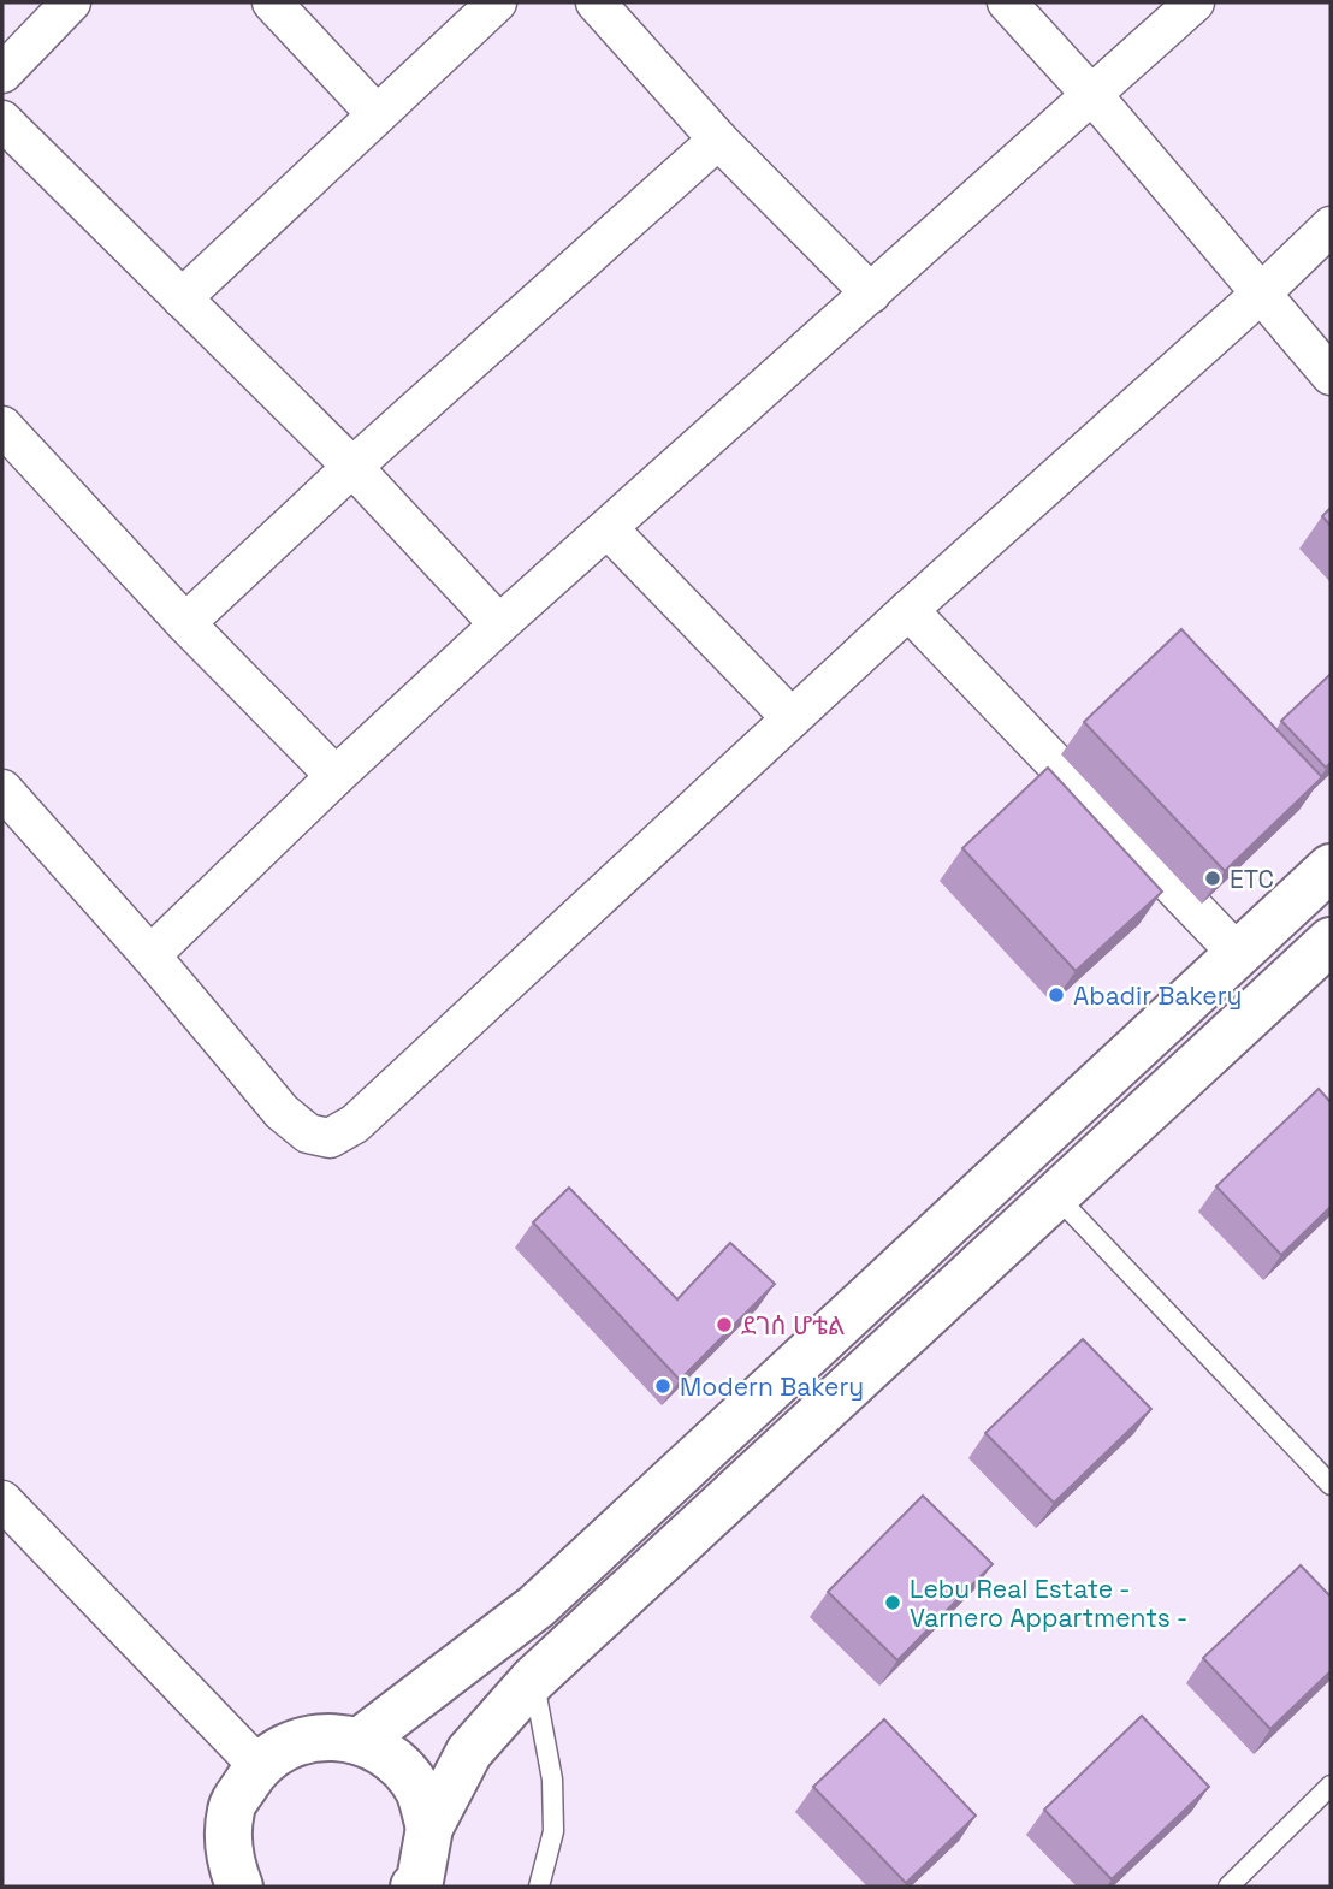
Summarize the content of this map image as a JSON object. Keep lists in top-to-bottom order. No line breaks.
{"places":["ETC","Abadir Bakery","ደገሰ ሆቴል","Modern Bakery","Lebu Real Estate - Varnero Appartments -"]}
